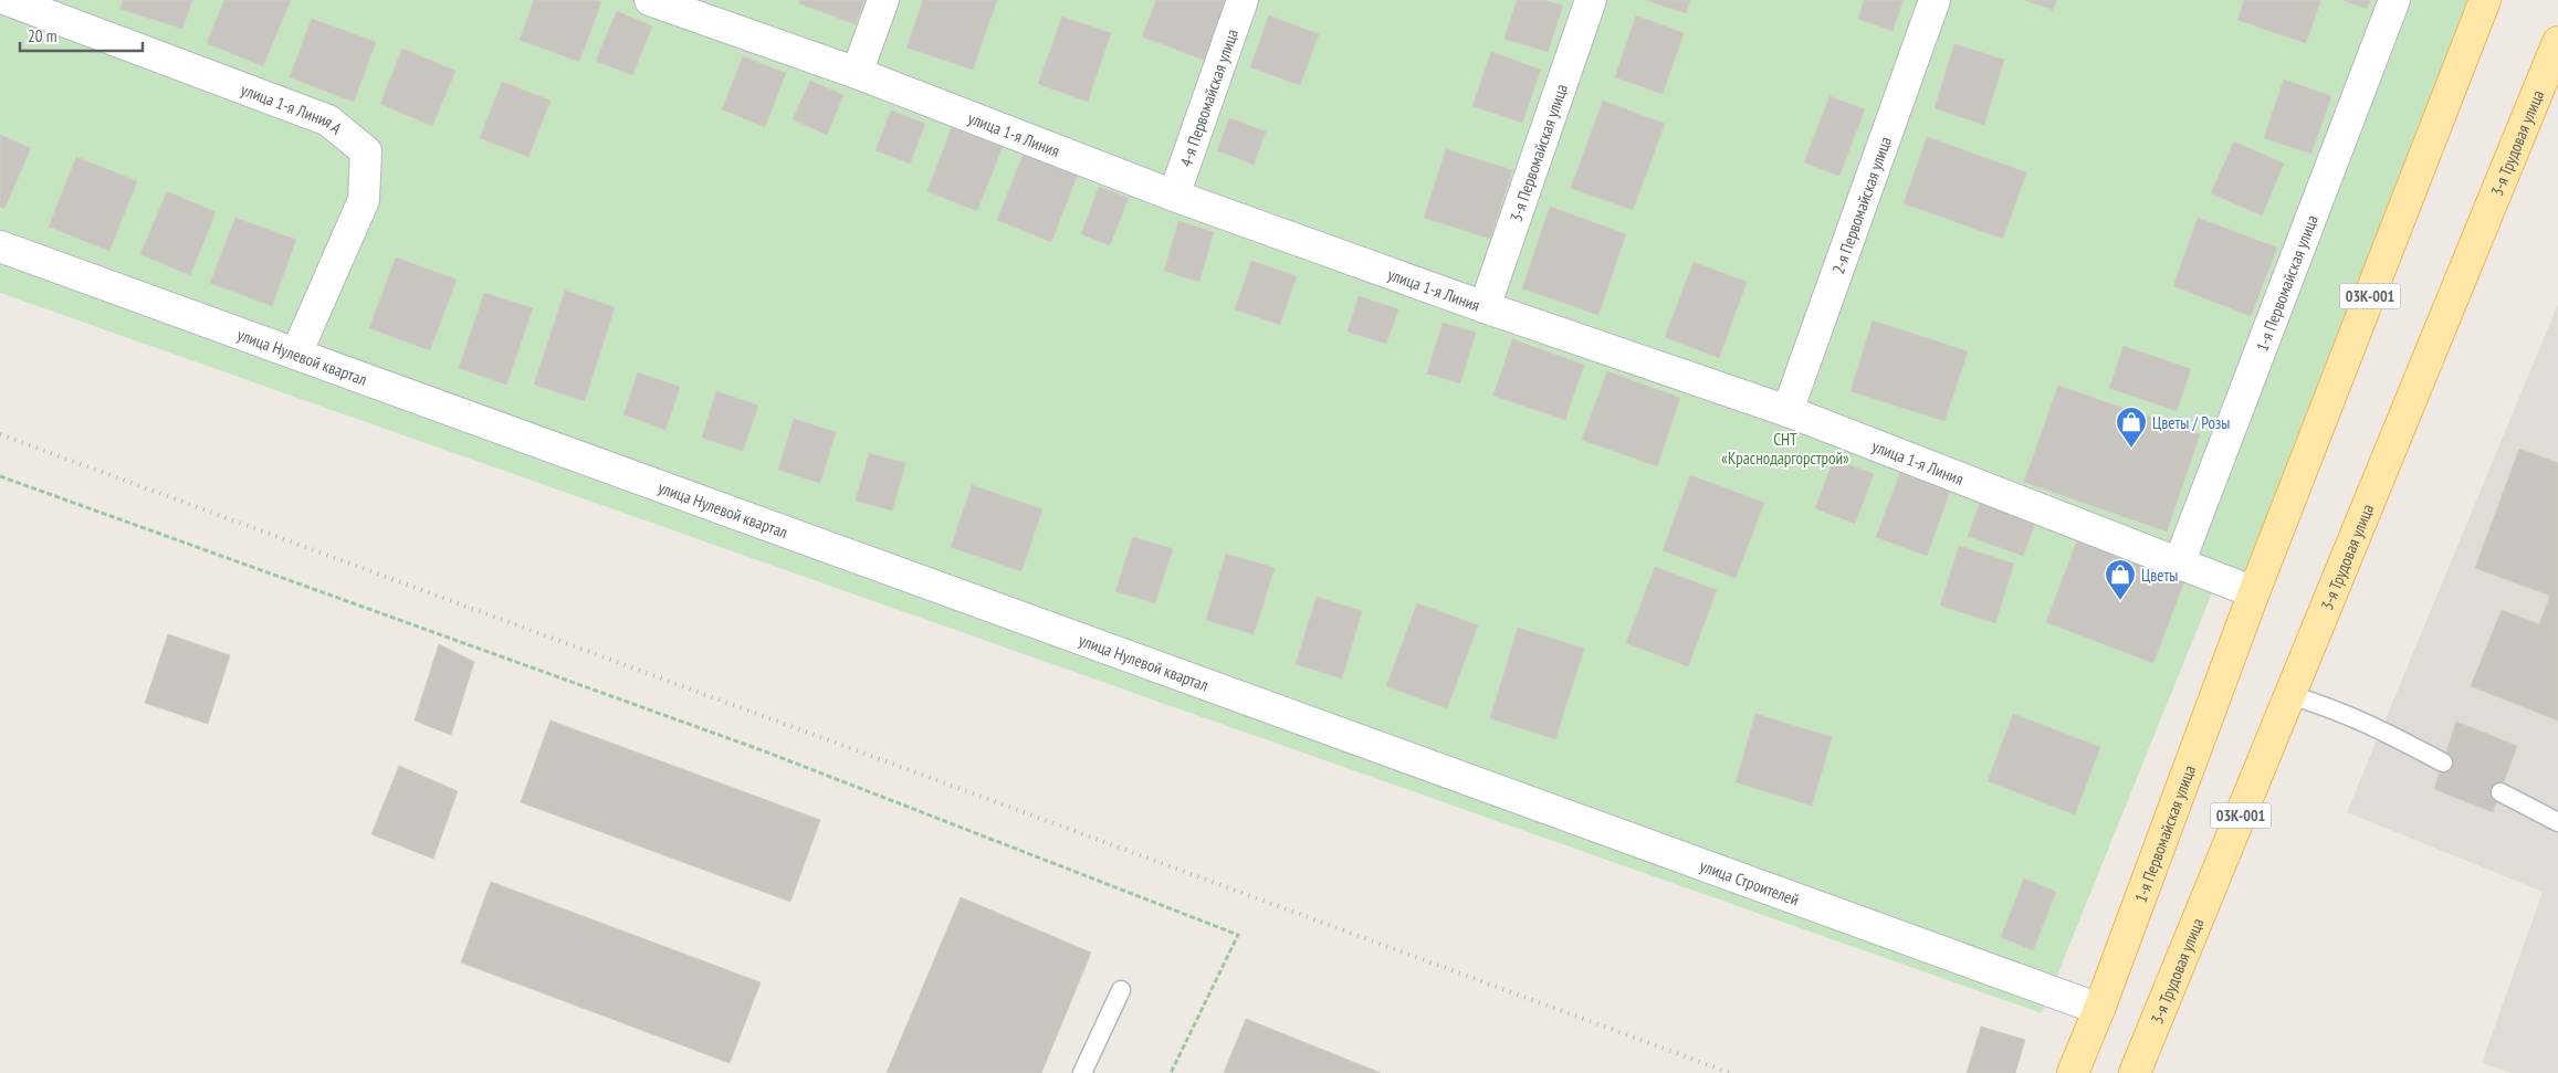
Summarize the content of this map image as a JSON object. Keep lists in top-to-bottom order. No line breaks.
{"streets":{"main road":["3-я Трудовая улица","1-я Первомайская улица","03К-001"],"street":["4-я Первомайская улица","улица 1-я Линия А","улица 1-я Линия","3-я Первомайская улица","2-я Первомайская улица","улица Нулевой квартал","улица Строителей"]},"crossings":[["4-я Первомайская улица","улица 1-я Линия"],["улица 1-я Линия А","улица Нулевой квартал"],["улица 1-я Линия","3-я Первомайская улица"],["улица 1-я Линия","2-я Первомайская улица"],["улица 1-я Линия","1-я Первомайская улица"],["улица 1-я Линия","03К-001"],["1-я Первомайская улица","03К-001"],["1-я Первомайская улица","улица Строителей"],["улица Нулевой квартал","улица Строителей"]],"parks":["СНТ «Краснодаргорстрой»"],"places":{"shop":["Цветы / Розы","Цветы"]},"scale_bar":"20 m"}
